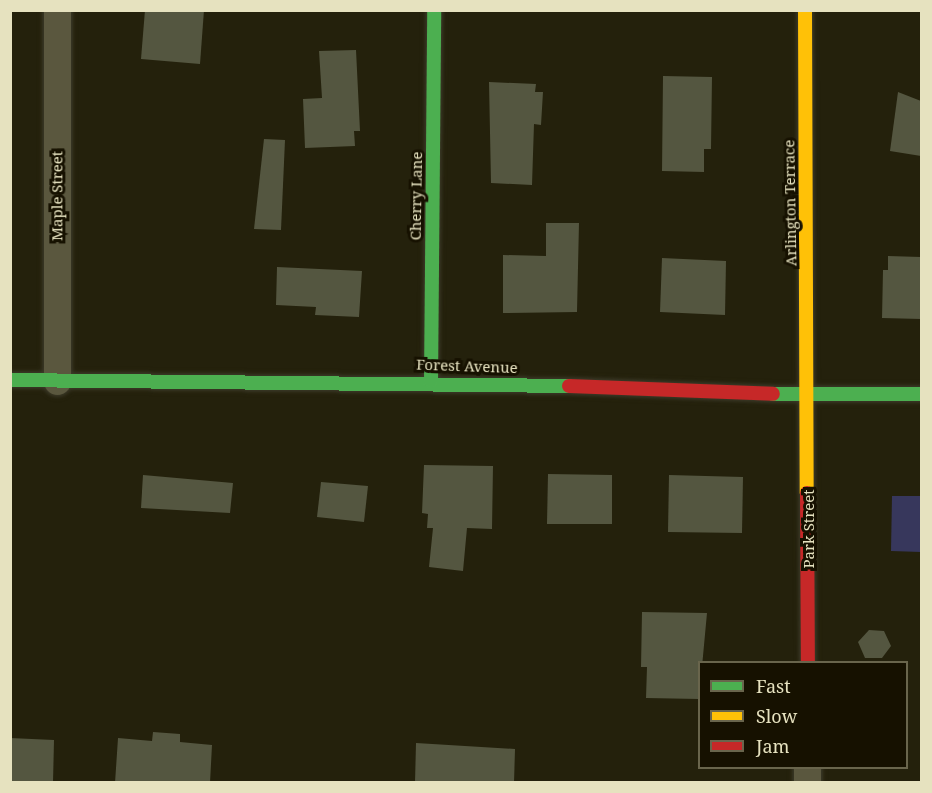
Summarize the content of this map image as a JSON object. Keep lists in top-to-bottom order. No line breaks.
{"streets":{"street":["Maple Street","Cherry Lane","Arlington Terrace","Forest Avenue","Park Street"]},"crossings":[["Maple Street","Forest Avenue"],["Cherry Lane","Forest Avenue"],["Arlington Terrace","Forest Avenue"],["Arlington Terrace","Park Street"],["Forest Avenue","Park Street"]],"legend":["Fast","Slow","Jam"]}
